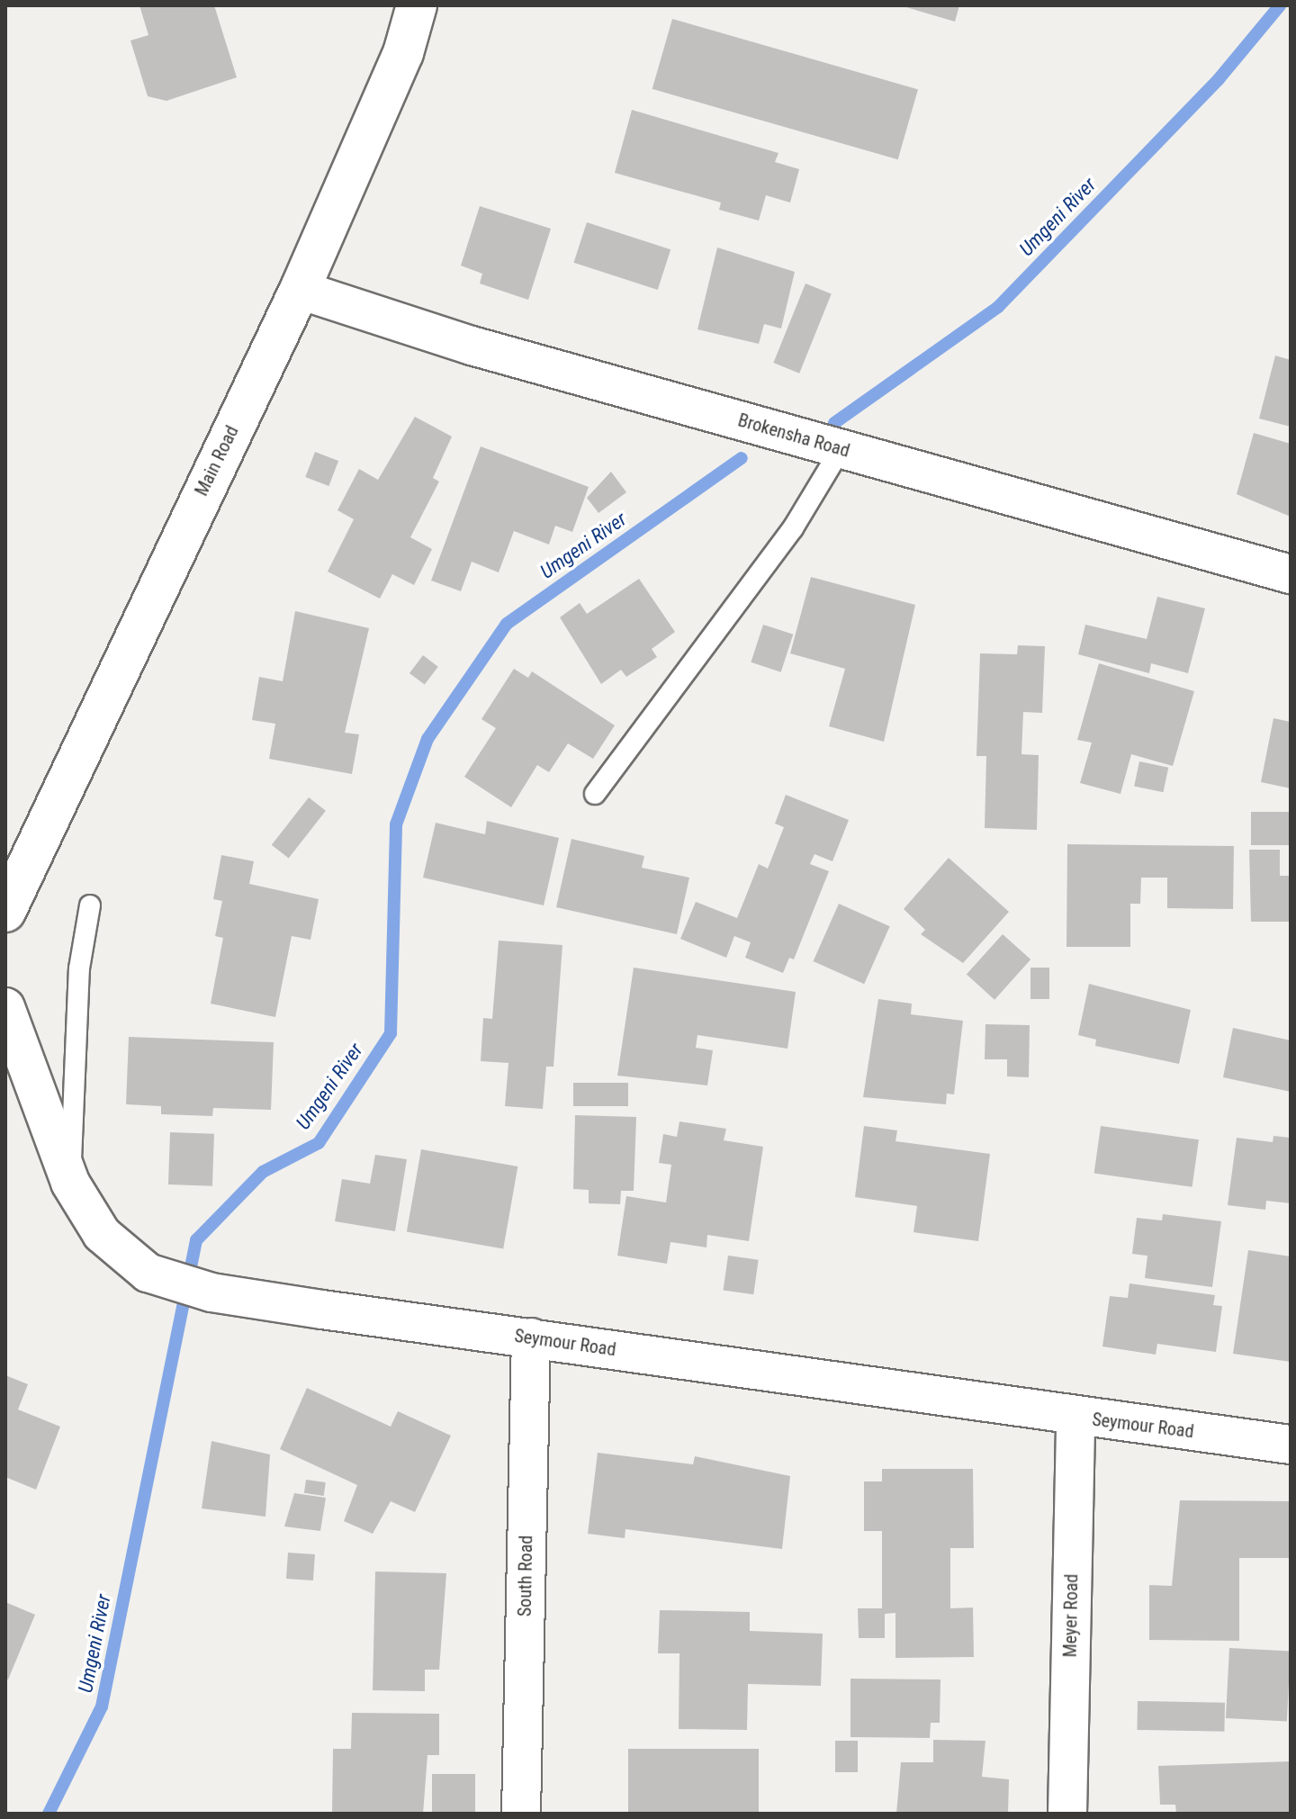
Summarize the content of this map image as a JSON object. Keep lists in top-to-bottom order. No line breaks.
{"streets":{"main road":["Main Road"],"street":["Brokensha Road","Seymour Road","South Road","Meyer Road"]},"crossings":[["Brokensha Road","Main Road"],["Seymour Road","South Road"],["Seymour Road","Meyer Road"]],"water":["Umgeni River"]}
